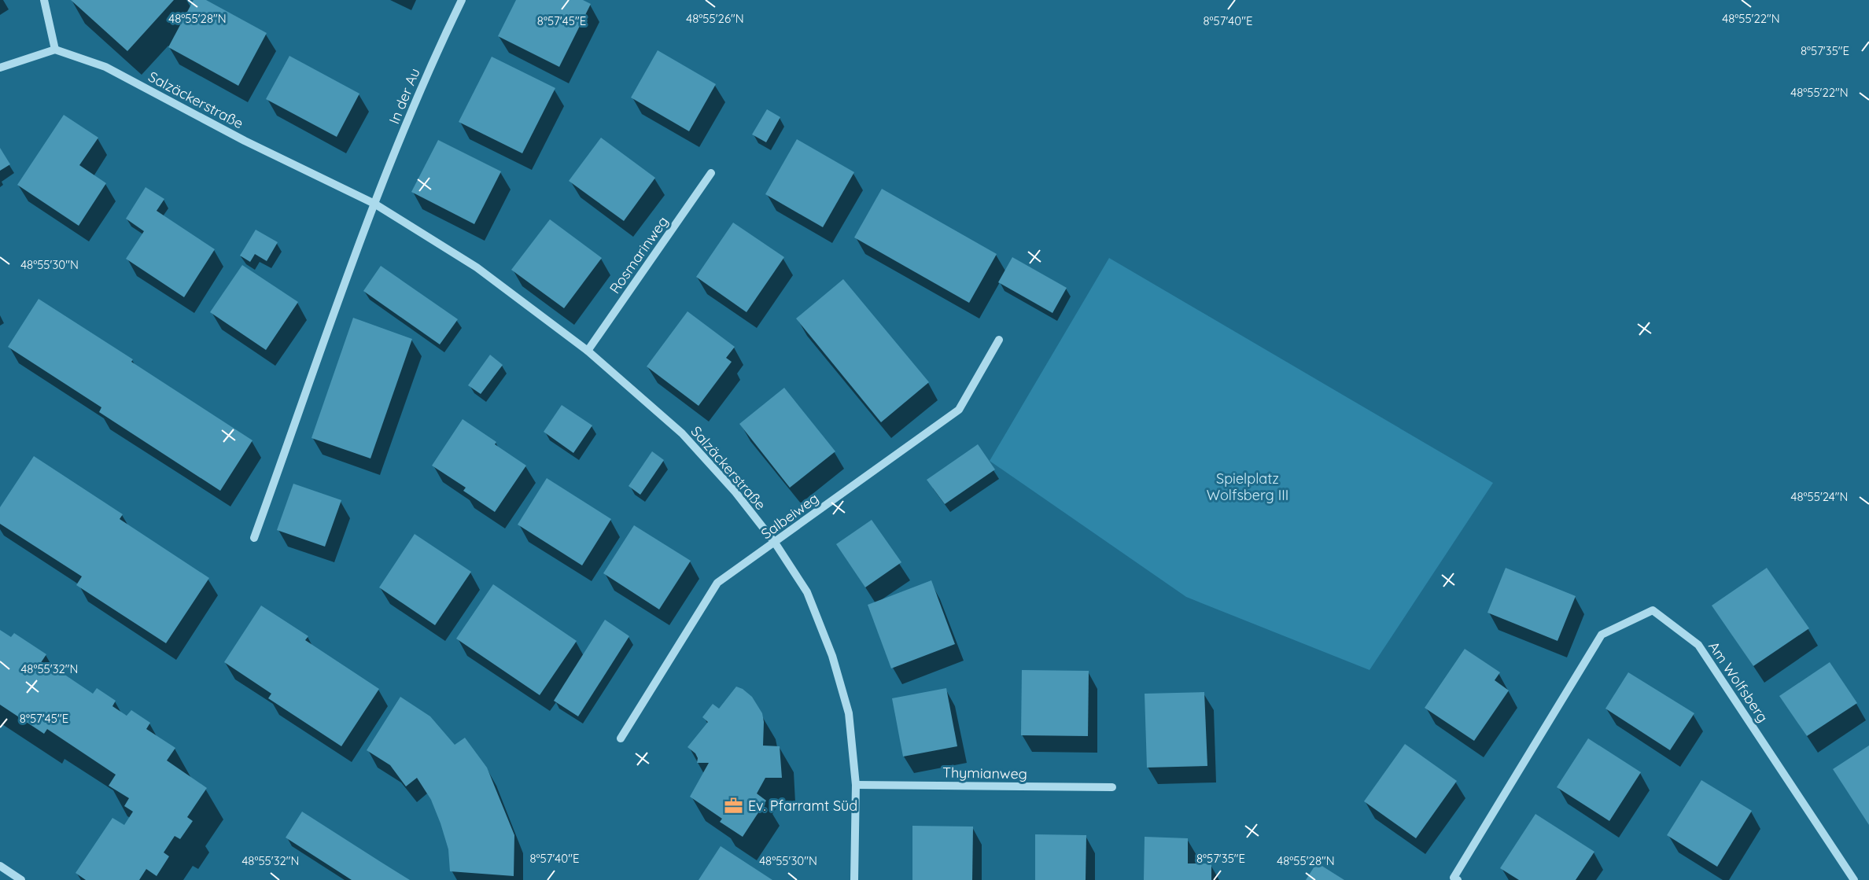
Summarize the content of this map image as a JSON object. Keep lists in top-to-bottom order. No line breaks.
{"streets":{"street":["In der Au","Salzäckerstraße","Rosmarinweg","Salbeiweg","Am Wolfsberg","Thymianweg"]},"crossings":[["In der Au","Salzäckerstraße"],["Salzäckerstraße","Rosmarinweg"],["Salzäckerstraße","Salbeiweg"],["Salzäckerstraße","Thymianweg"]],"parks":["Spielplatz Wolfsberg III"],"places":{"office":["Ev. Pfarramt Süd"]},"coordinates":["48°55'28\"N","48°55'26\"N","48°55'22\"N","8°57'45\"E","8°57'40\"E","8°57'35\"E","48°55'30\"N","48°55'24\"N","48°55'32\"N"]}
